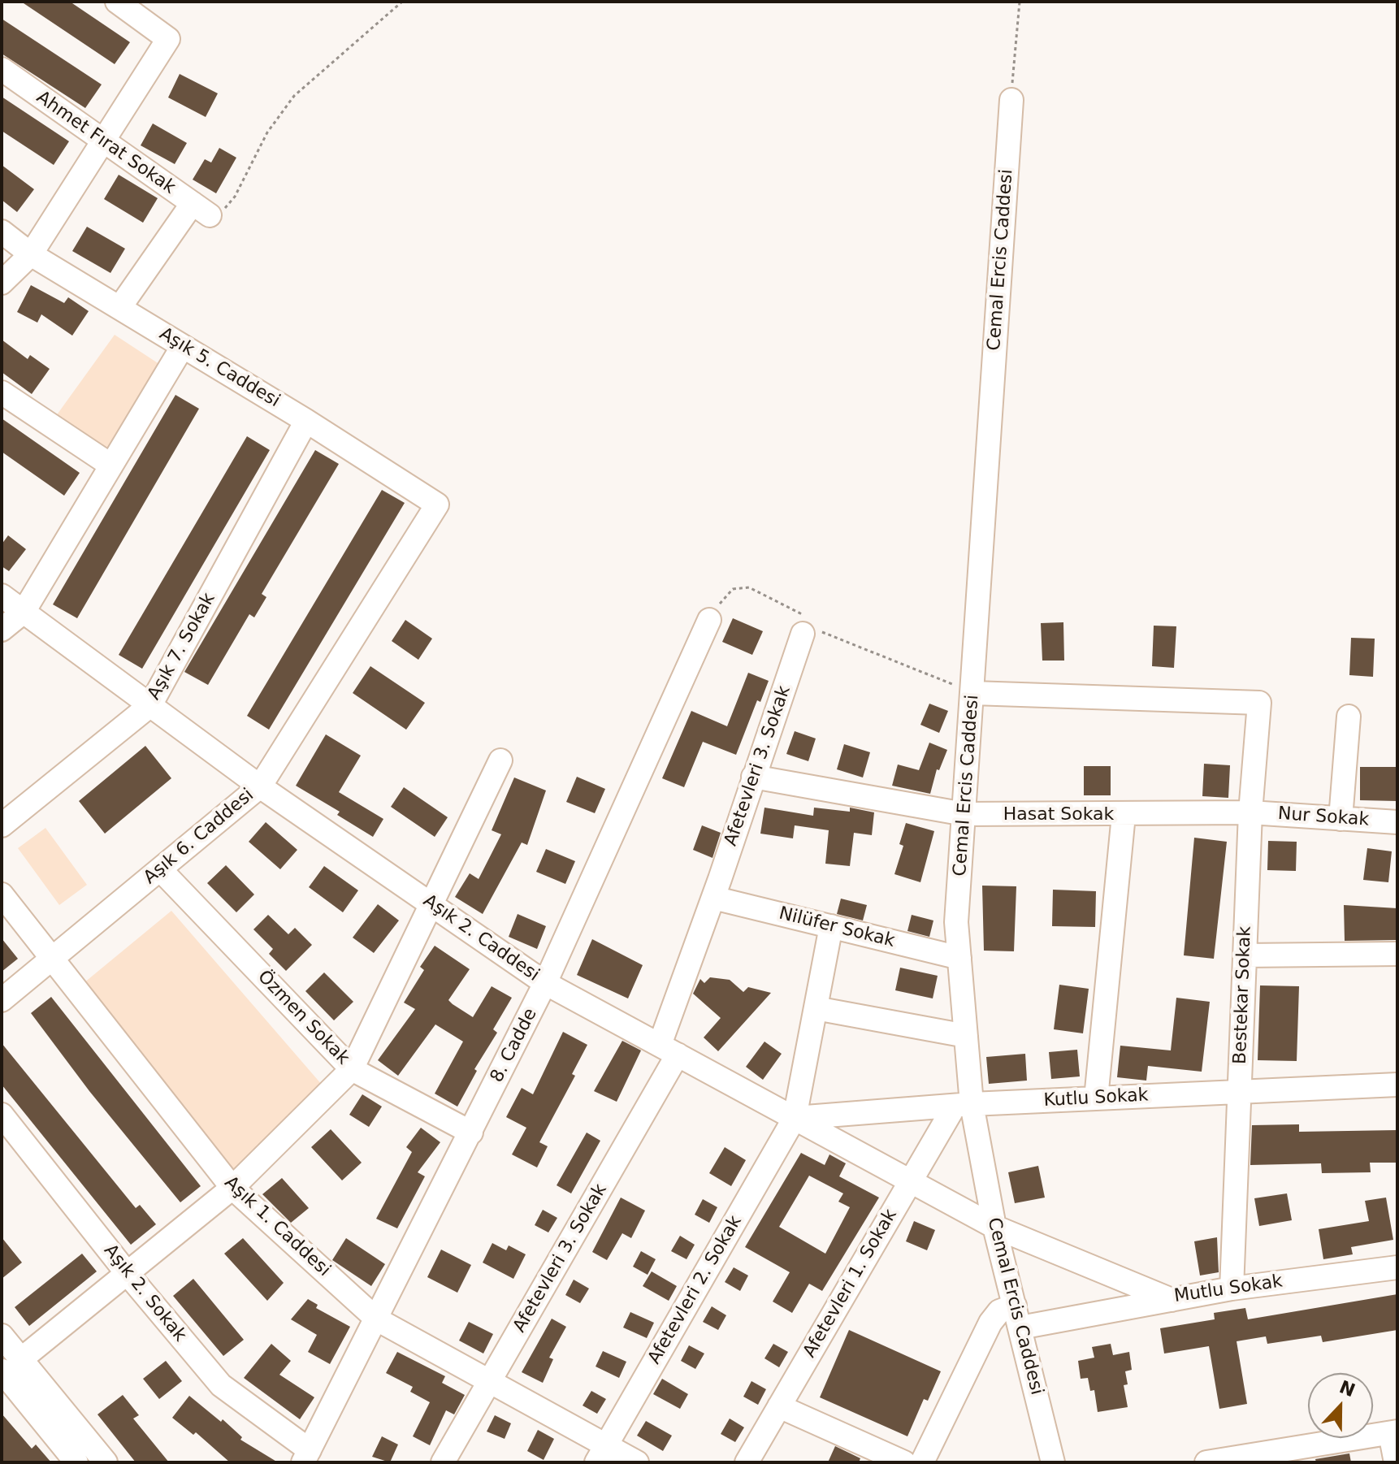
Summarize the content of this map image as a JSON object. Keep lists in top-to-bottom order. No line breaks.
{"streets":{"street":["Ahmet Fırat Sokak","Cemal Ercis Caddesi","Aşık 5. Caddesi","Aşık 7. Sokak","Afetevleri 3. Sokak","Hasat Sokak","Nur Sokak","Aşık 6. Caddesi","Nilüfer Sokak","Aşık 2. Caddesi","Bestekar Sokak","Özmen Sokak","8. Cadde","Kutlu Sokak","Aşık 1. Caddesi","Afetevleri 1. Sokak","Mutlu Sokak","Afetevleri 2. Sokak","Aşık 2. Sokak"]},"crossings":[["Cemal Ercis Caddesi","Hasat Sokak"],["Cemal Ercis Caddesi","Nilüfer Sokak"],["Cemal Ercis Caddesi","Aşık 2. Caddesi"],["Cemal Ercis Caddesi","Bestekar Sokak"],["Cemal Ercis Caddesi","Kutlu Sokak"],["Cemal Ercis Caddesi","Afetevleri 1. Sokak"],["Cemal Ercis Caddesi","Mutlu Sokak"],["Aşık 5. Caddesi","Aşık 7. Sokak"],["Aşık 5. Caddesi","Aşık 6. Caddesi"],["Aşık 7. Sokak","Aşık 2. Caddesi"],["Afetevleri 3. Sokak","Hasat Sokak"],["Afetevleri 3. Sokak","Nilüfer Sokak"],["Afetevleri 3. Sokak","Aşık 2. Caddesi"],["Afetevleri 3. Sokak","Aşık 1. Caddesi"],["Hasat Sokak","Nur Sokak"],["Hasat Sokak","Bestekar Sokak"],["Nur Sokak","Bestekar Sokak"],["Aşık 6. Caddesi","Aşık 2. Caddesi"],["Aşık 6. Caddesi","Özmen Sokak"],["Aşık 6. Caddesi","Aşık 1. Caddesi"],["Nilüfer Sokak","Afetevleri 2. Sokak"],["Aşık 2. Caddesi","8. Cadde"],["Aşık 2. Caddesi","Kutlu Sokak"],["Aşık 2. Caddesi","Afetevleri 1. Sokak"],["Aşık 2. Caddesi","Mutlu Sokak"],["Aşık 2. Caddesi","Afetevleri 2. Sokak"],["Bestekar Sokak","Kutlu Sokak"],["Bestekar Sokak","Mutlu Sokak"],["Özmen Sokak","8. Cadde"],["8. Cadde","Aşık 1. Caddesi"],["8. Cadde","Aşık 2. Sokak"],["Kutlu Sokak","Afetevleri 1. Sokak"],["Kutlu Sokak","Afetevleri 2. Sokak"],["Aşık 1. Caddesi","Afetevleri 2. Sokak"]],"north":"top"}
